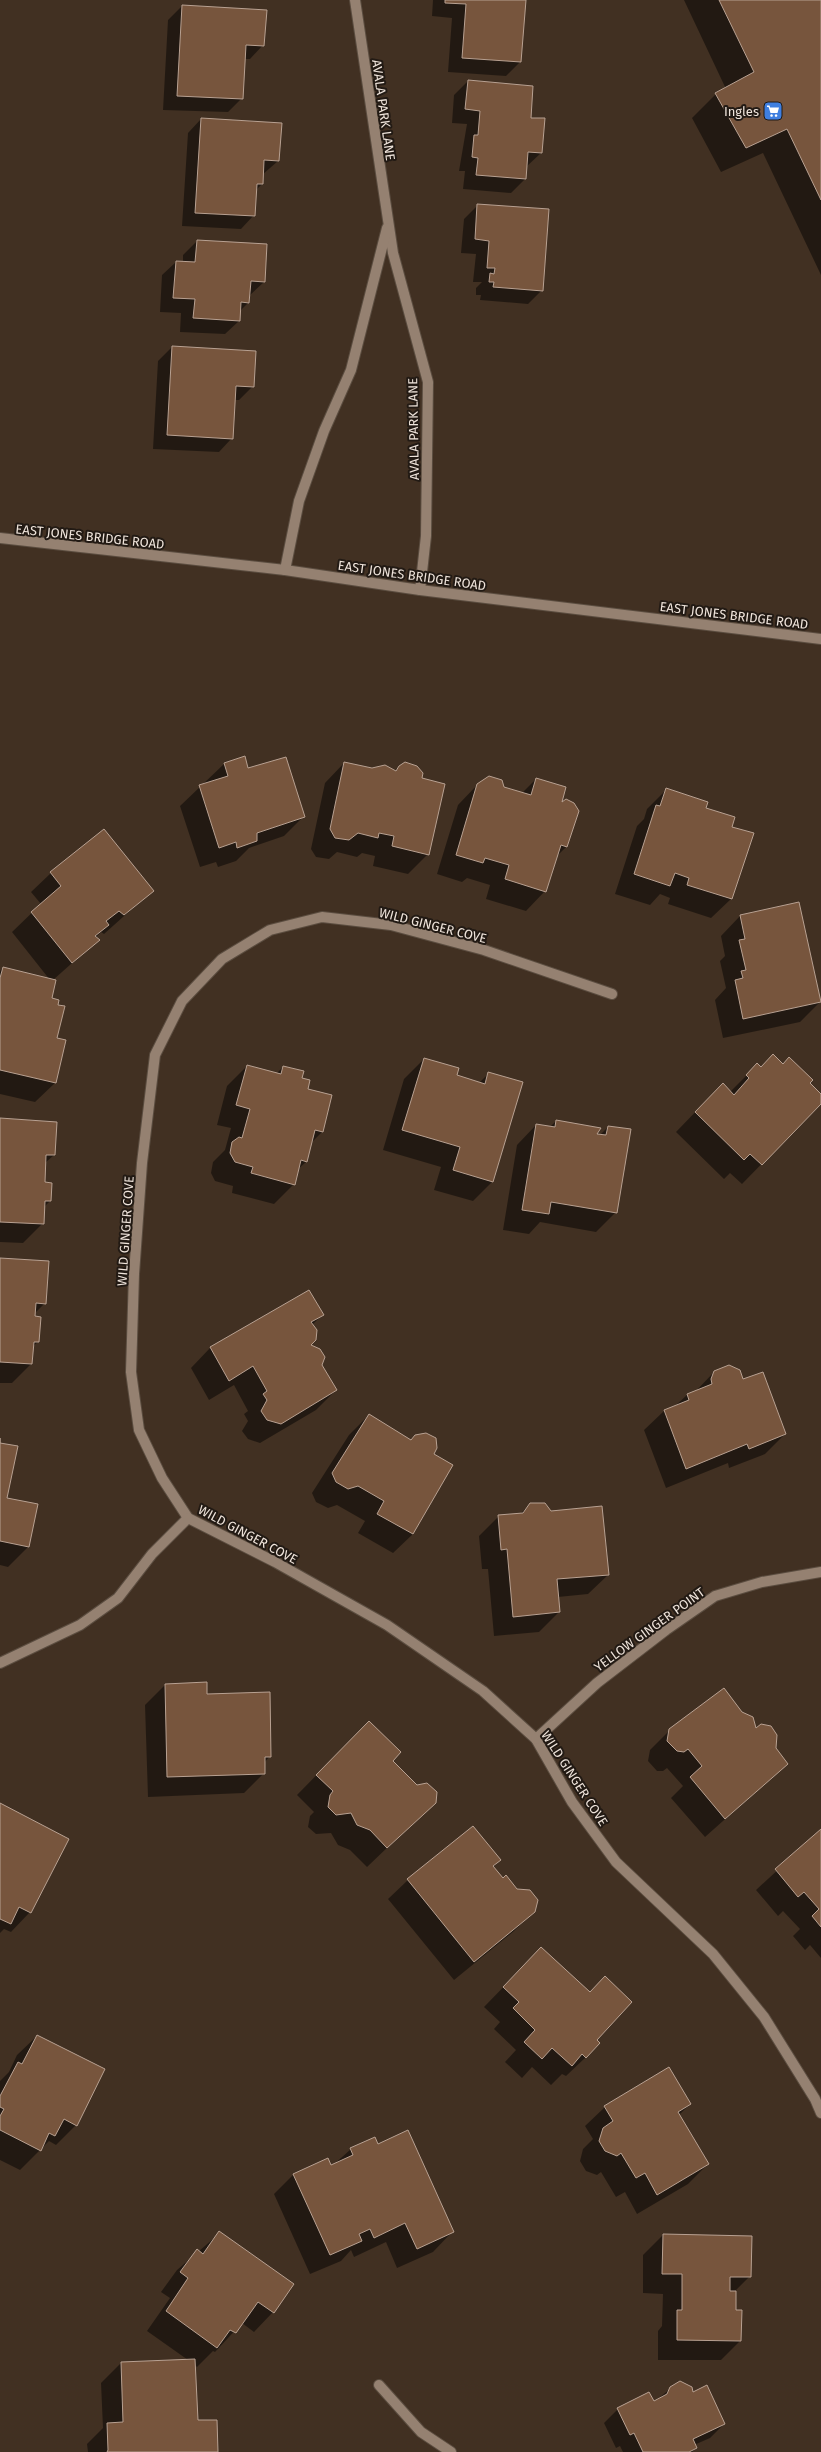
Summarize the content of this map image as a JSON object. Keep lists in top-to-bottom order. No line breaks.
{"streets":{"street":["AVALA PARK LANE","EAST JONES BRIDGE ROAD","WILD GINGER COVE","YELLOW GINGER POINT"]},"crossings":[["AVALA PARK LANE","EAST JONES BRIDGE ROAD"],["WILD GINGER COVE","YELLOW GINGER POINT"]],"places":{"supermarket":["Ingles"]}}
